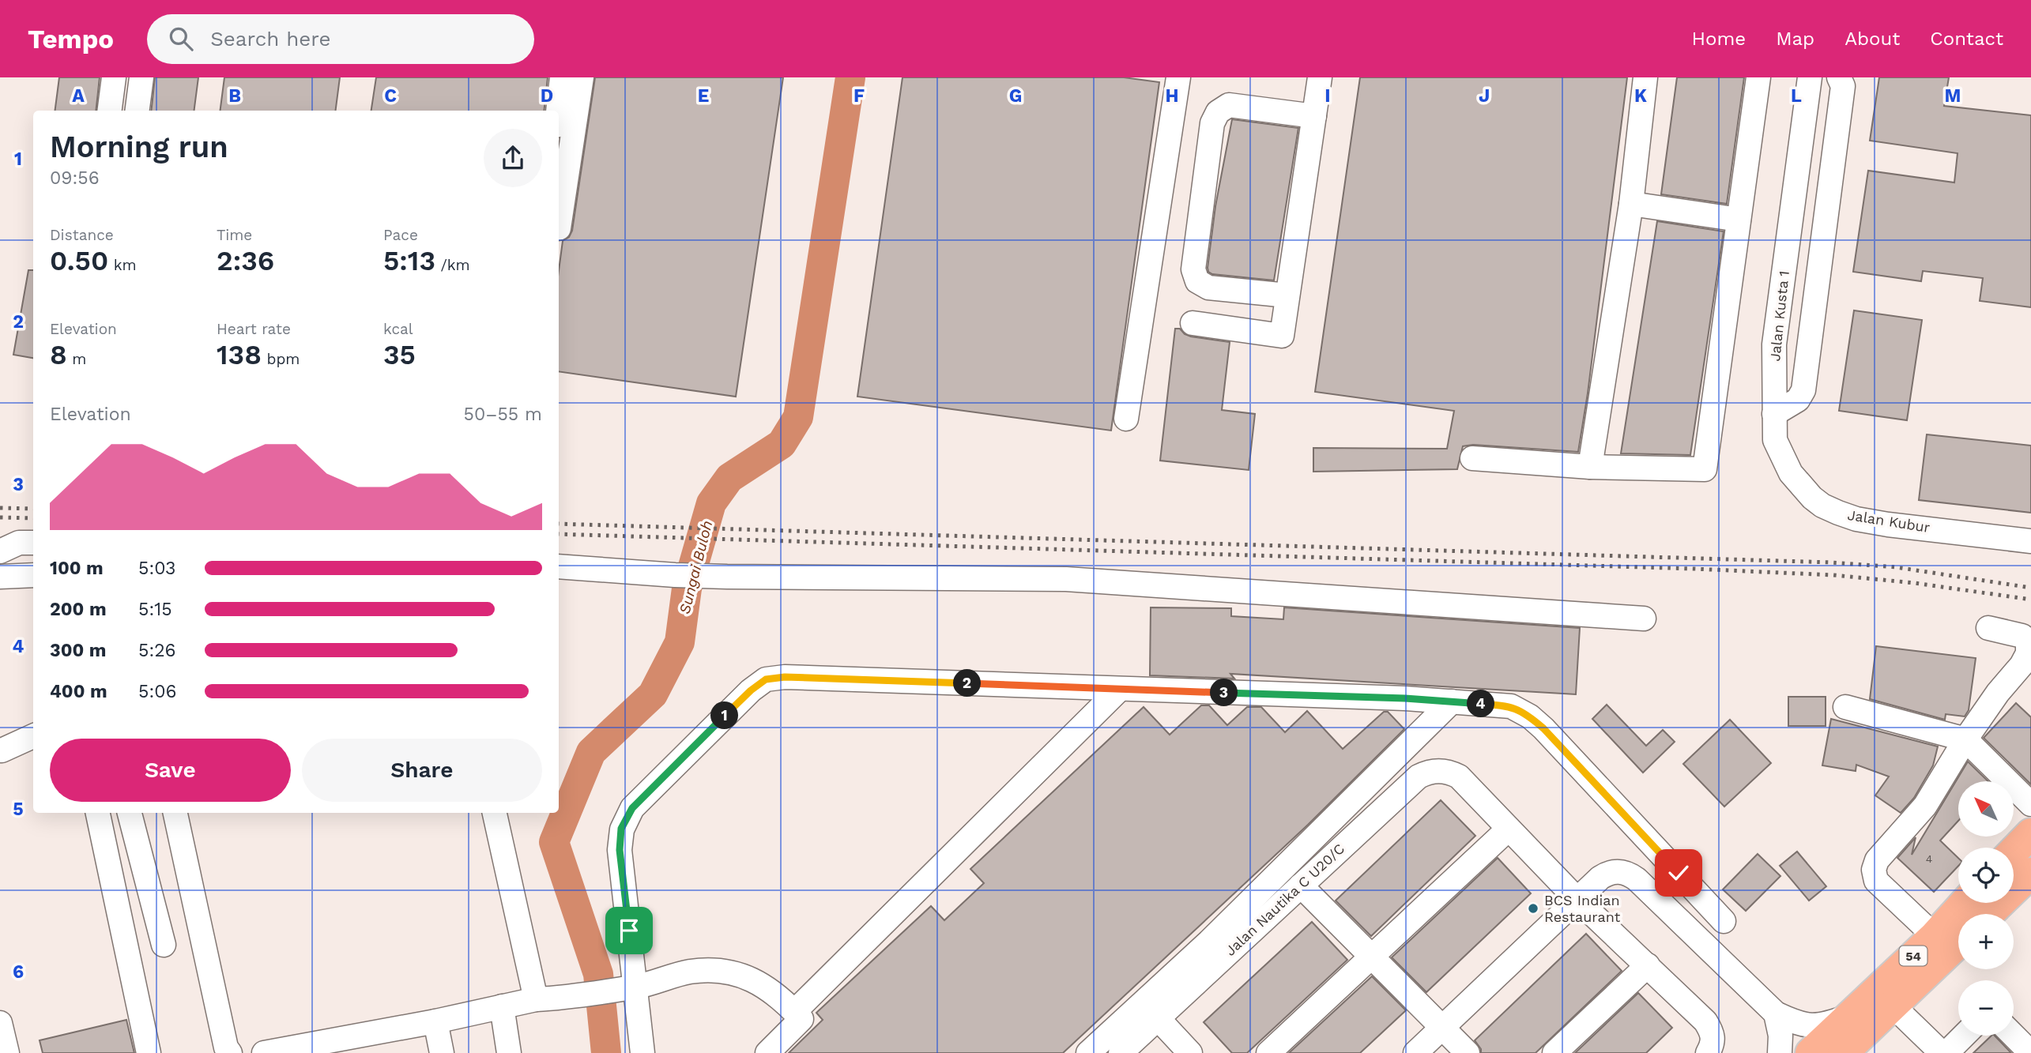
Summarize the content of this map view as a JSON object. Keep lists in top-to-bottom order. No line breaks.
{"streets":{"highway":["54"],"street":["Jalan Kusta 1","Jalan Kubur","Jalan Nautika C U20/C"]},"crossings":[["Jalan Kusta 1","Jalan Kubur"]],"water":["Sungai Buloh"],"places":["BCS Indian Restaurant"],"house_numbers":["4"],"north":"top left","page":{"header":"Tempo","search":"Search here","nav":["Home","Map","About","Contact"],"heading":["Morning run","09:56"],"stats":[["Distance","0.50 km"],["Time","2:36"],["Pace","5:13 /km"],["Elevation","8 m"],["Heart rate","138 bpm"],["kcal","35"]],"chart":["Elevation","50–55 m"],"list":[{"name":"100 m","note":"5:03"},{"name":"200 m","note":"5:15"},{"name":"300 m","note":"5:26"},{"name":"400 m","note":"5:06"}],"pins":["2","3","4","1"],"buttons":["Save","Share"],"map_buttons":["+","−"]},"grid":{"columns":["A","B","C","D","E","F","G","H","I","J","K","L","M"],"rows":["1","2","3","4","5","6"]}}
